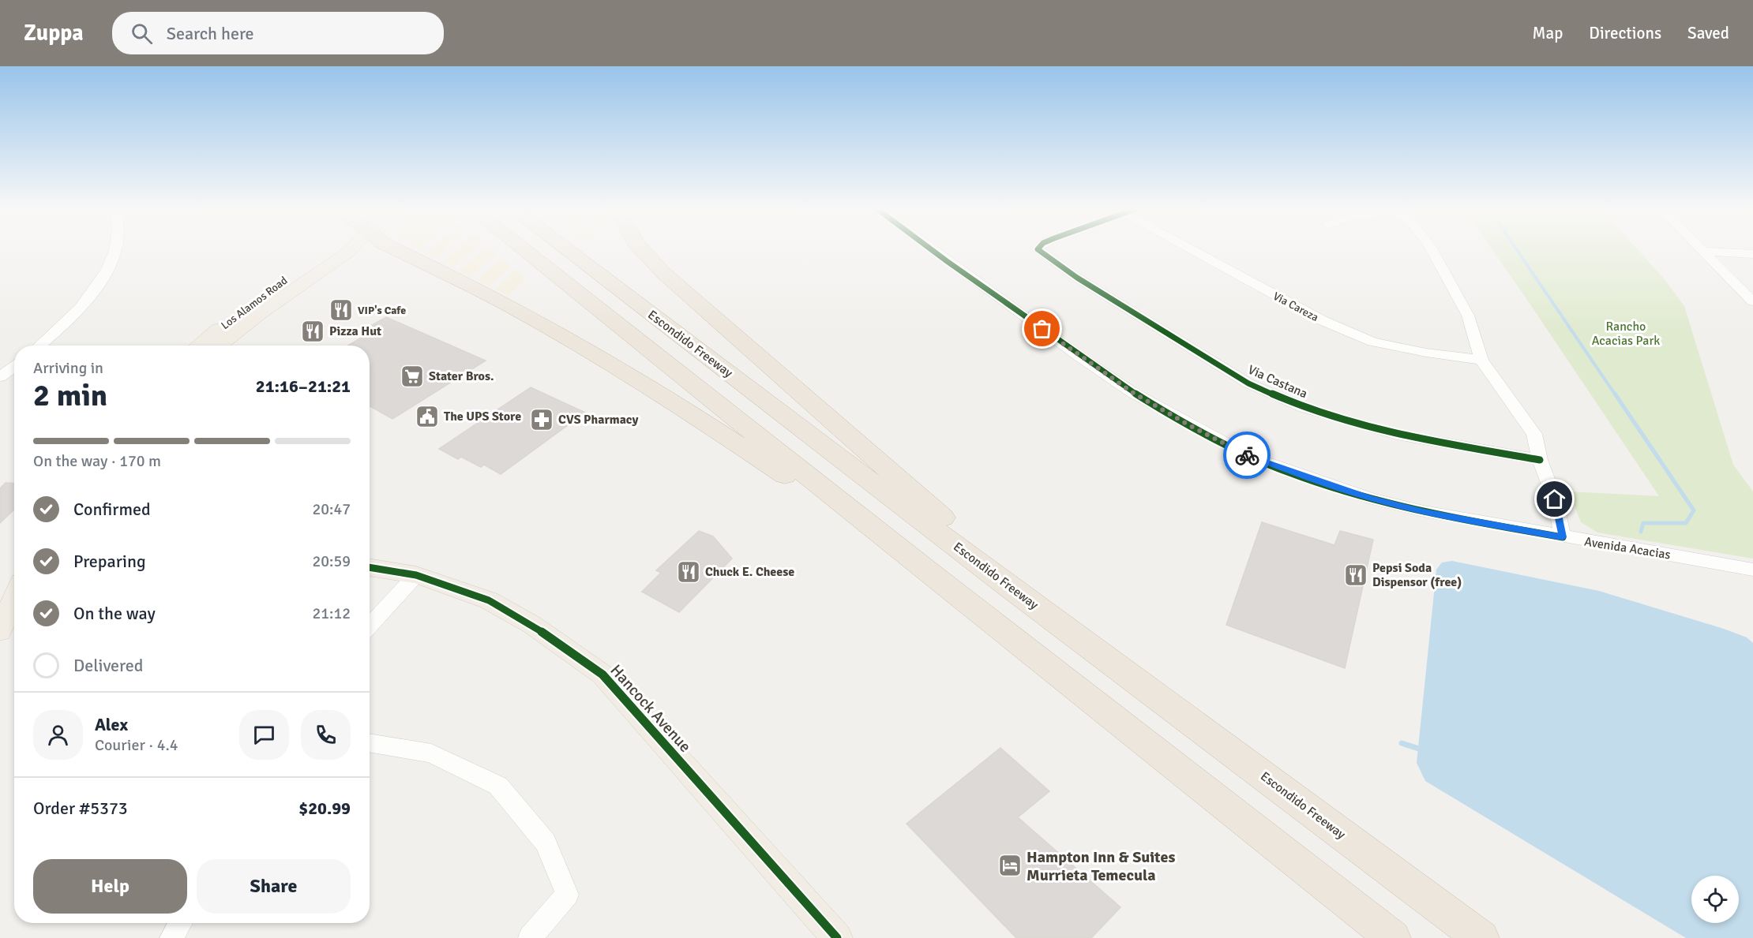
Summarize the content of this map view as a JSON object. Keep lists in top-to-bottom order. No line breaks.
{"streets":{"highway":["Escondido Freeway"],"main road":["Los Alamos Road","Hancock Avenue"],"street":["Via Careza","Via Castana","Avenida Acacias"]},"parks":["Rancho Acacias Park"],"places":{"restaurant":["VIP's Cafe","Pizza Hut","Chuck E. Cheese","Pepsi Soda Dispensor (free)"],"supermarket":["Stater Bros."],"public building":["The UPS Store"],"pharmacy":["CVS Pharmacy"],"hotel":["Hampton Inn & Suites Murrieta Temecula"]},"page":{"header":"Zuppa","search":"Search here","nav":["Map","Directions","Saved"],"heading":["2 min","Arriving in","21:16–21:21"],"panel":["Alex","Courier · 4.4","Order #5373","$20.99"],"bar":"On the way · 170 m","list":[["Confirmed","20:47"],["Preparing","20:59"],["On the way","21:12"],"Delivered"],"buttons":["Help","Share"]}}
